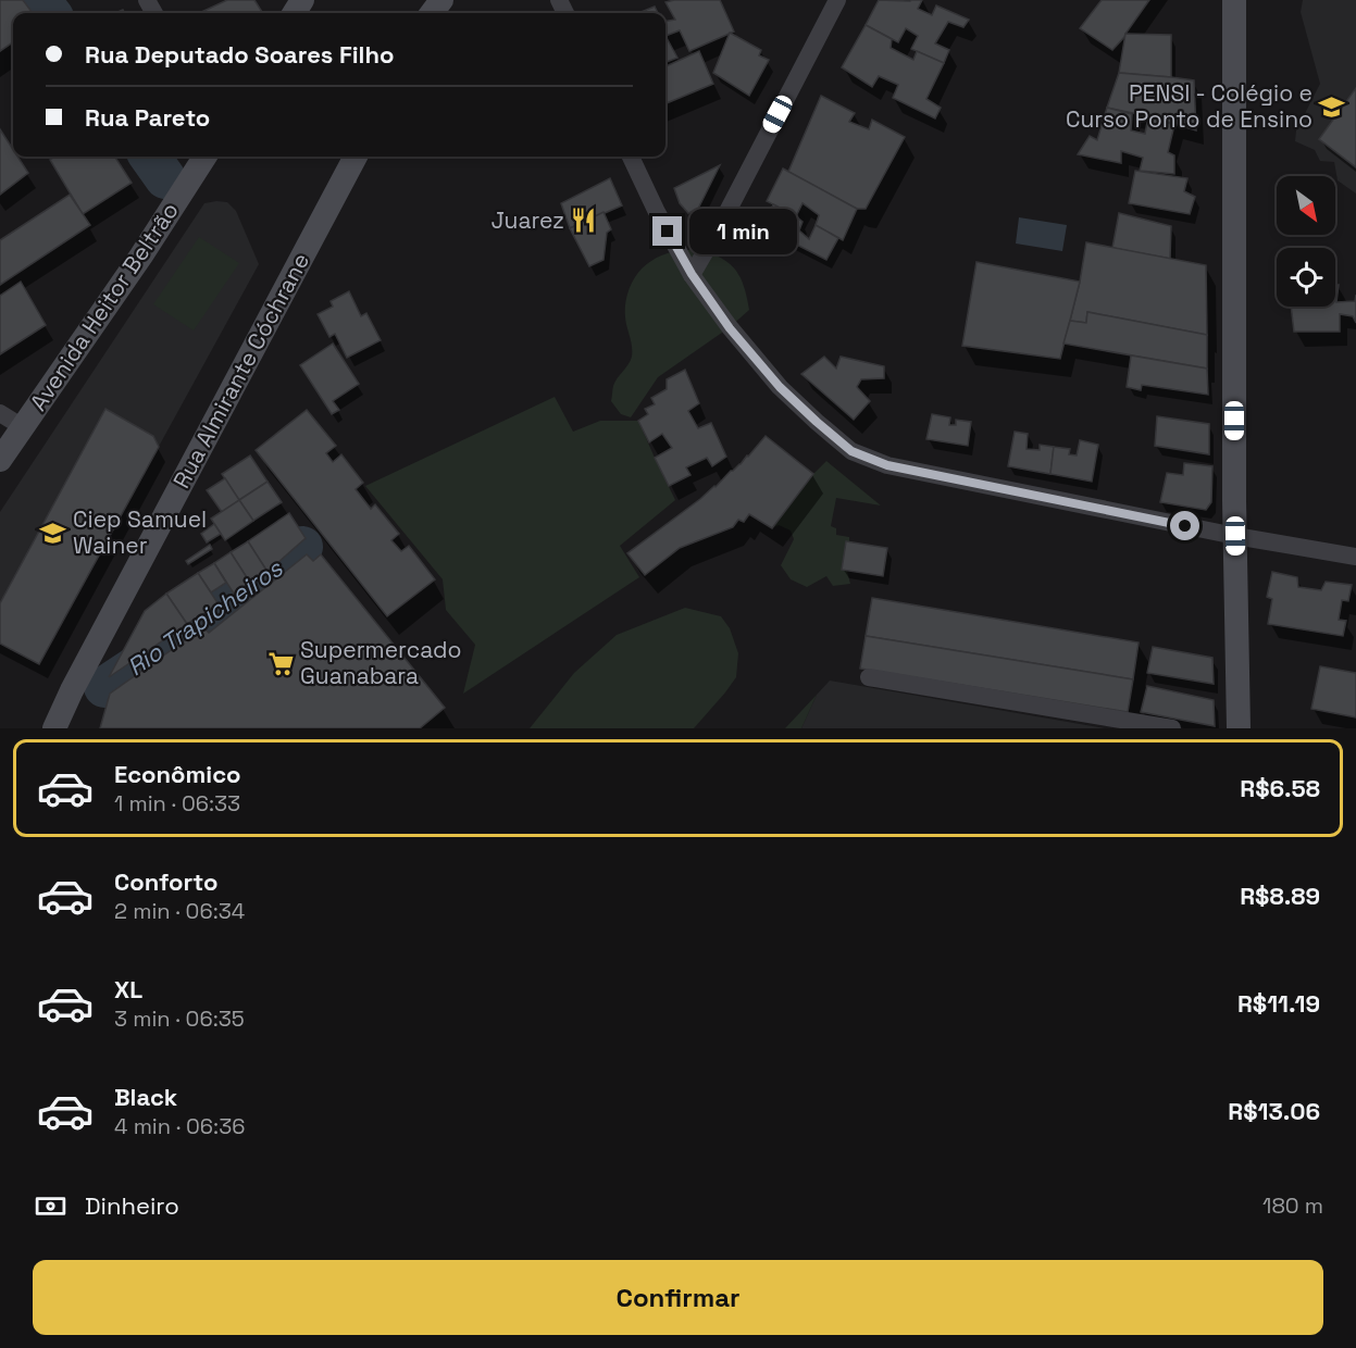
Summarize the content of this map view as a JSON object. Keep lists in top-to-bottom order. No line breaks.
{"streets":{"street":["Avenida Heitor Beltrão","Rua Almirante Cóchrane"]},"water":["Rio Trapicheiros"],"places":{"school or university":["PENSI - Colégio e Curso Ponto de Ensino","Ciep Samuel Wainer"],"restaurant":["Juarez"],"supermarket":["Supermercado Guanabara"]},"north":"bottom right","page":{"banner":["Rua Deputado Soares Filho","Rua Pareto"],"bubble":"1 min","list":[{"name":"Econômico","note":"1 min · 06:33","value":"R$6.58"},{"name":"Conforto","note":"2 min · 06:34","value":"R$8.89"},{"name":"XL","note":"3 min · 06:35","value":"R$11.19"},{"name":"Black","note":"4 min · 06:36","value":"R$13.06"}],"pay":["Dinheiro","180 m"],"buttons":"Confirmar"}}
